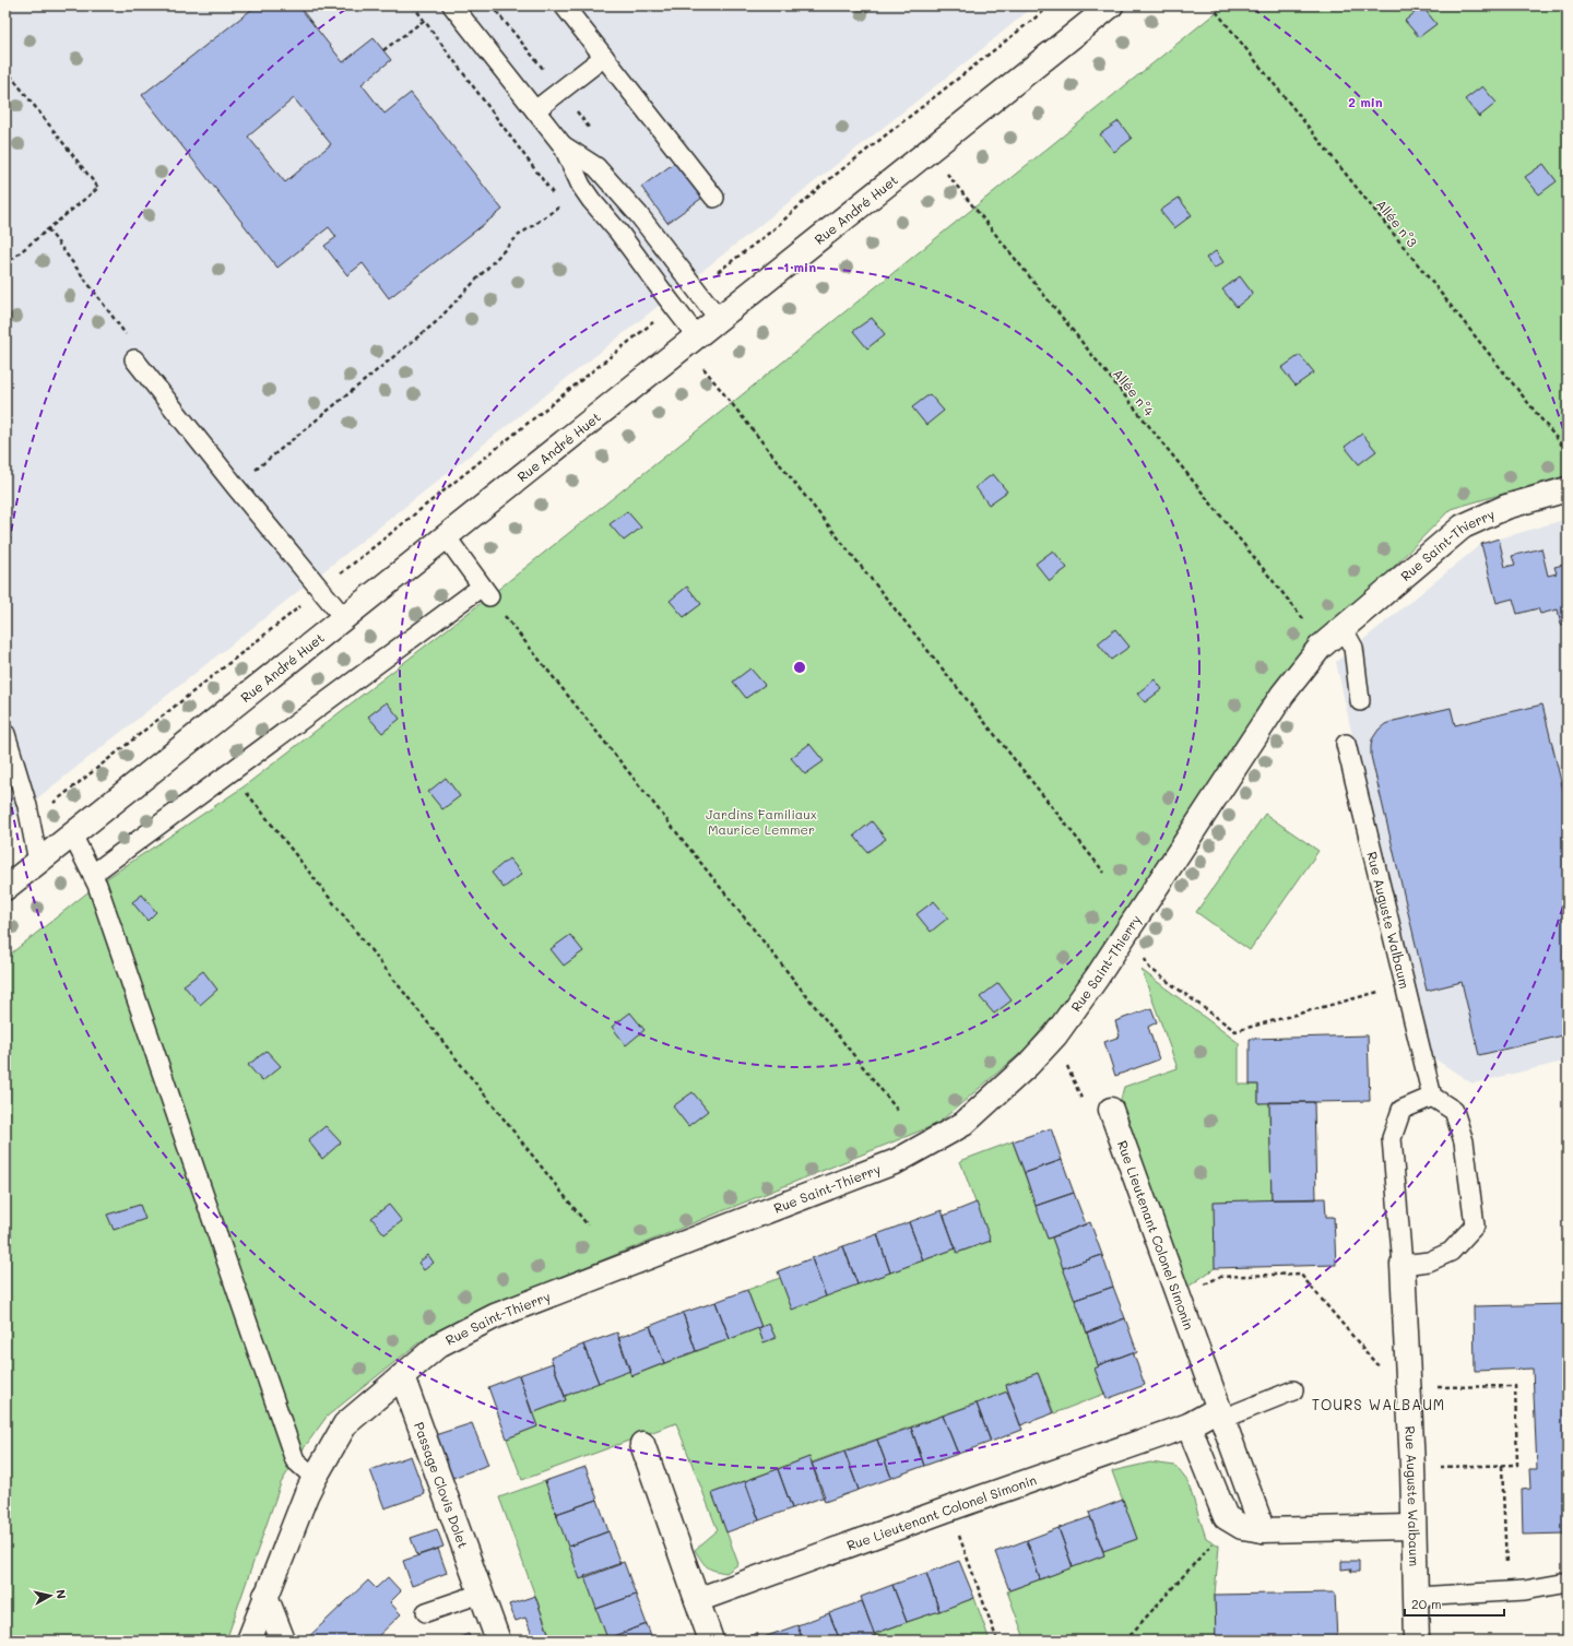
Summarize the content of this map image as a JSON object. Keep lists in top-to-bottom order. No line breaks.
{"streets":{"street":["Rue André Huet","Rue Saint-Thierry","Rue Auguste Walbaum","Rue Lieutenant Colonel Simonin","Passage Clovis Dolet"],"path":["Allée n°3","Allée n°4"]},"crossings":[["Rue André Huet","Allée n°4"],["Allée n°4","Rue Saint-Thierry"],["Rue Saint-Thierry","Passage Clovis Dolet"]],"districts":["TOURS WALBAUM"],"parks":["Jardins Familiaux Maurice Lemmer"],"scale_bar":"20 m","north":"right","rings":["2 min","1 min"]}
